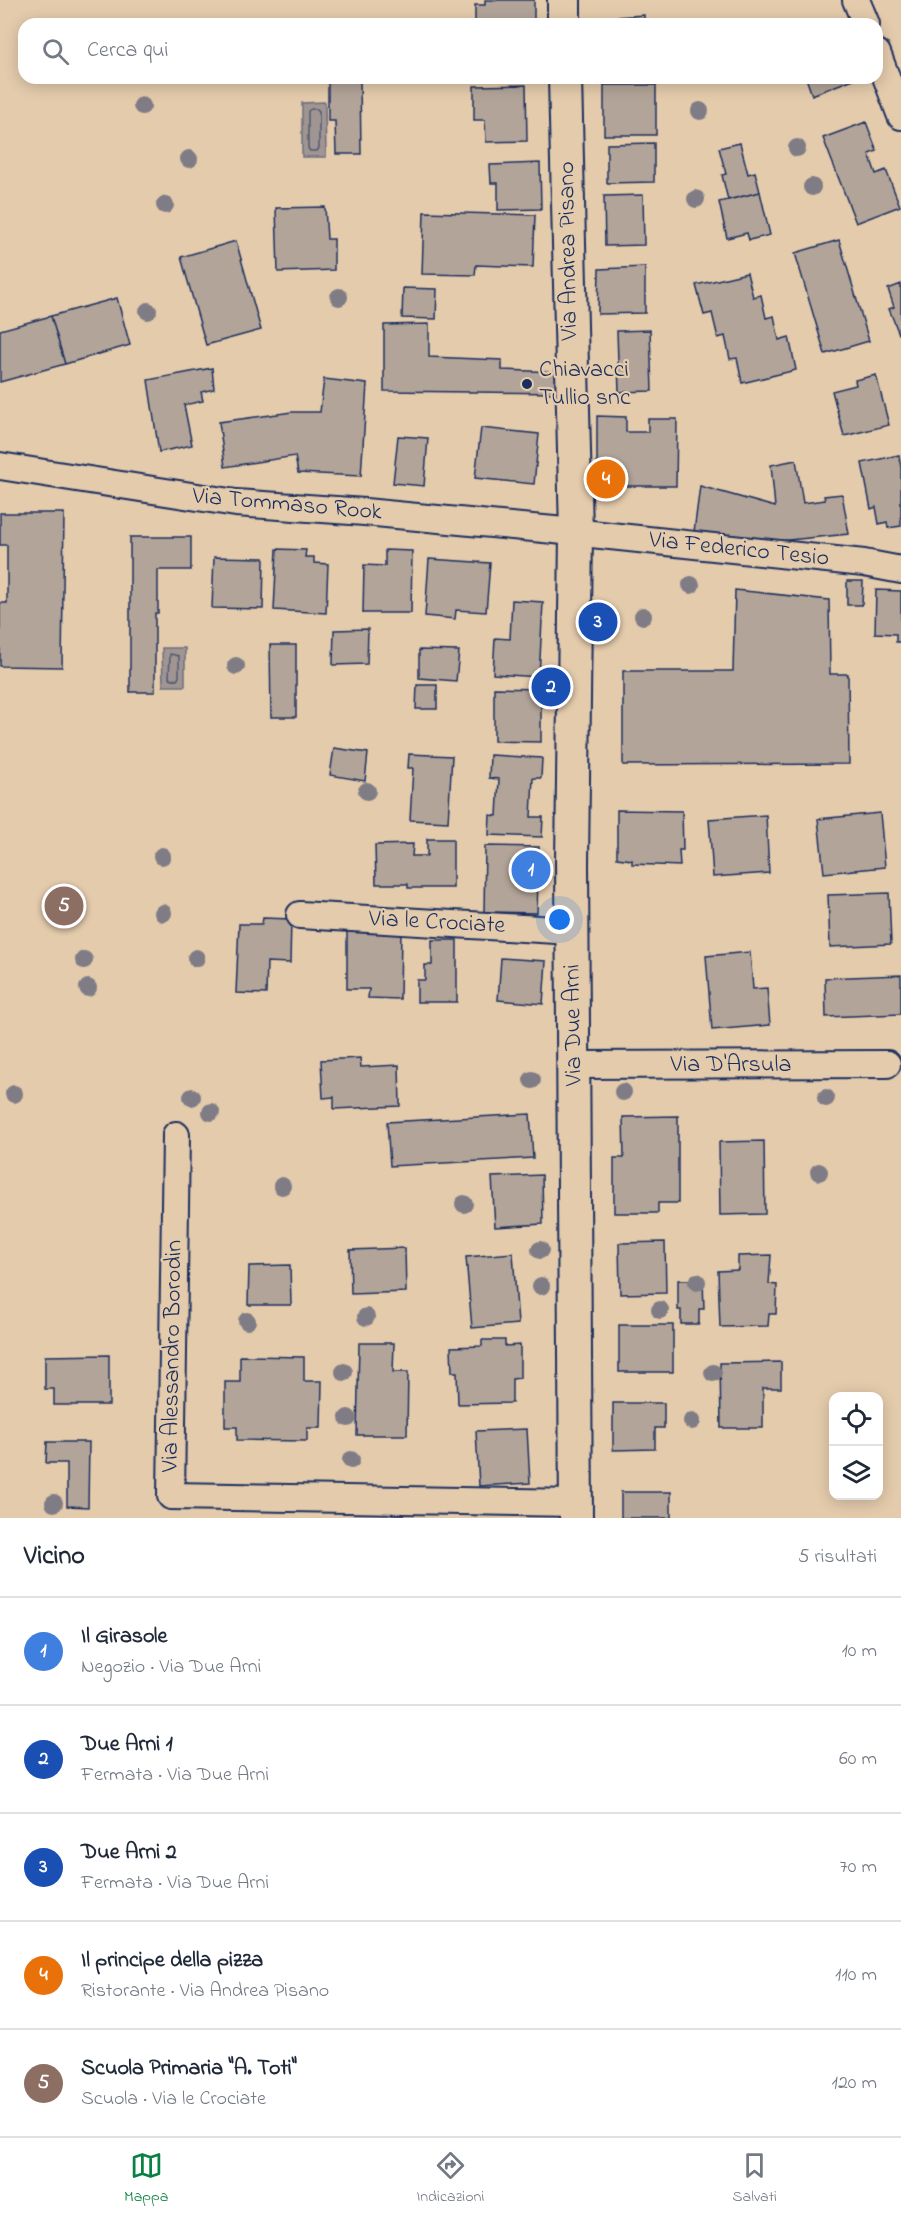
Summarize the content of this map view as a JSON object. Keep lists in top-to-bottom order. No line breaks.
{"streets":{"street":["Via Andrea Pisano","Via Tommaso Rook","Via Federico Tesio","Via le Crociate","Via Due Arni","Via D'Arsula","Via Alessandro Borodin"]},"crossings":[["Via Andrea Pisano","Via Tommaso Rook"],["Via Andrea Pisano","Via Federico Tesio"],["Via Andrea Pisano","Via Due Arni"],["Via Tommaso Rook","Via Federico Tesio"],["Via Tommaso Rook","Via Due Arni"],["Via Federico Tesio","Via Due Arni"],["Via le Crociate","Via Due Arni"],["Via Due Arni","Via D'Arsula"],["Via Due Arni","Via Alessandro Borodin"]],"places":["Chiavacci Tullio snc"],"page":{"search":"Cerca qui","pins":["4","3","2","1","5"],"heading":["Vicino","5 risultati"],"list":[{"mark":"1","name":"Il Girasole","note":"Negozio · Via Due Arni","value":"10 m"},{"mark":"2","name":"Due Arni 1","note":"Fermata · Via Due Arni","value":"60 m"},{"mark":"3","name":"Due Arni 2","note":"Fermata · Via Due Arni","value":"70 m"},{"mark":"4","name":"Il principe della pizza","note":"Ristorante · Via Andrea Pisano","value":"110 m"},{"mark":"5","name":"Scuola Primaria \"A. Toti\"","note":"Scuola · Via le Crociate","value":"120 m"}],"nav":["Mappa","Indicazioni","Salvati"]}}
